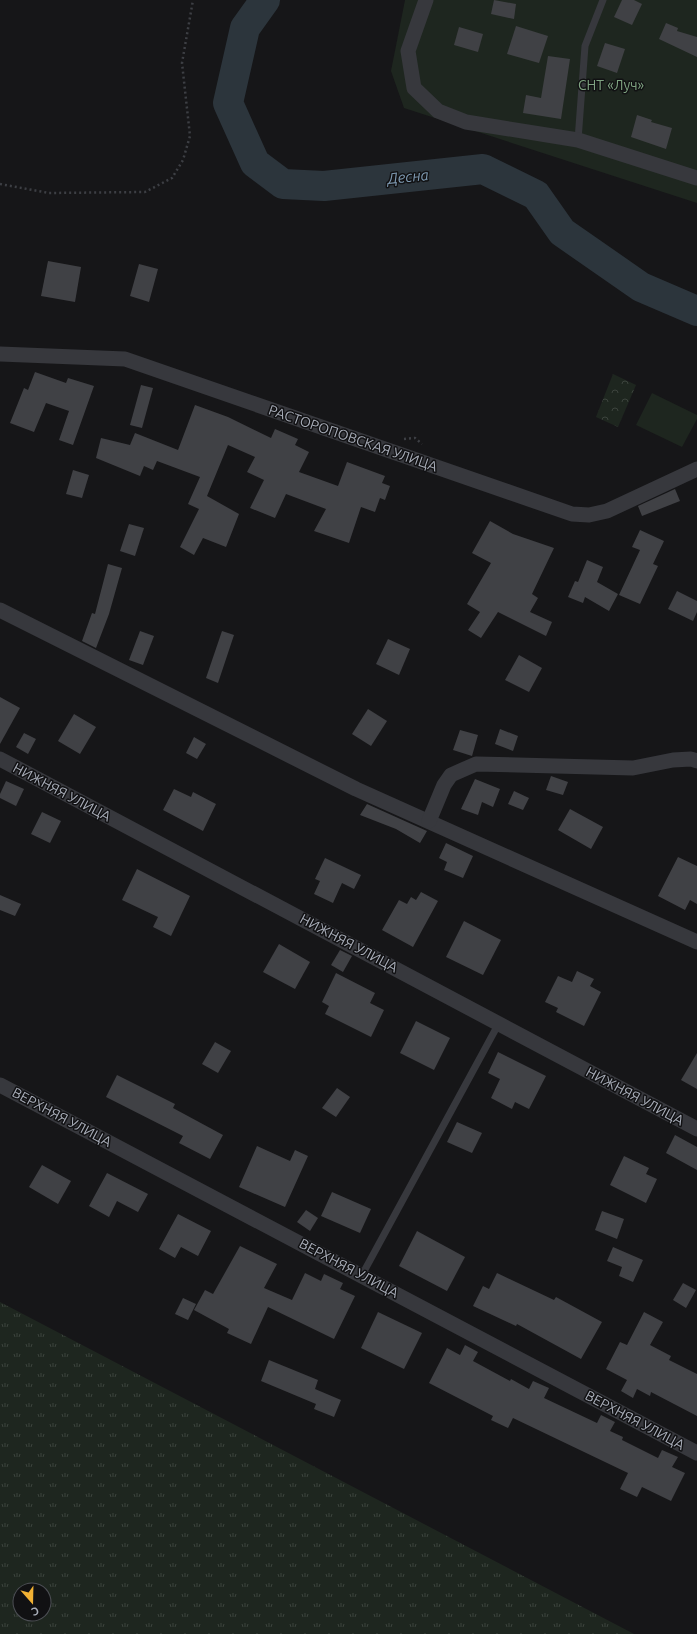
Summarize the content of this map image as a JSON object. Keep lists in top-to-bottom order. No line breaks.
{"streets":{"street":["РАСТОРОПОВСКАЯ УЛИЦА","НИЖНЯЯ УЛИЦА","ВЕРХНЯЯ УЛИЦА"]},"water":["Десна"],"parks":["СНТ «Луч»"],"north":"bottom"}
